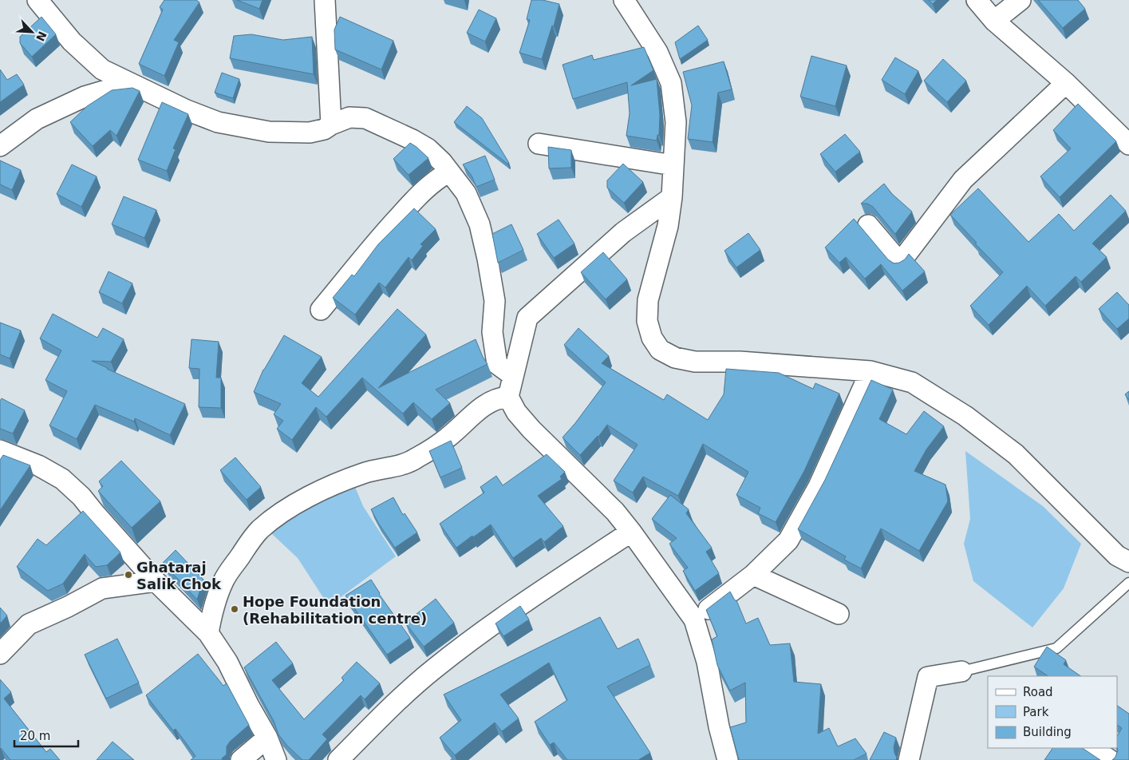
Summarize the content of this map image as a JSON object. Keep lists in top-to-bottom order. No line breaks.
{"places":["Ghataraj Salik Chok","Hope Foundation (Rehabilitation centre)"],"legend":["Road","Park","Building"],"scale_bar":"20 m","north":"bottom right"}
